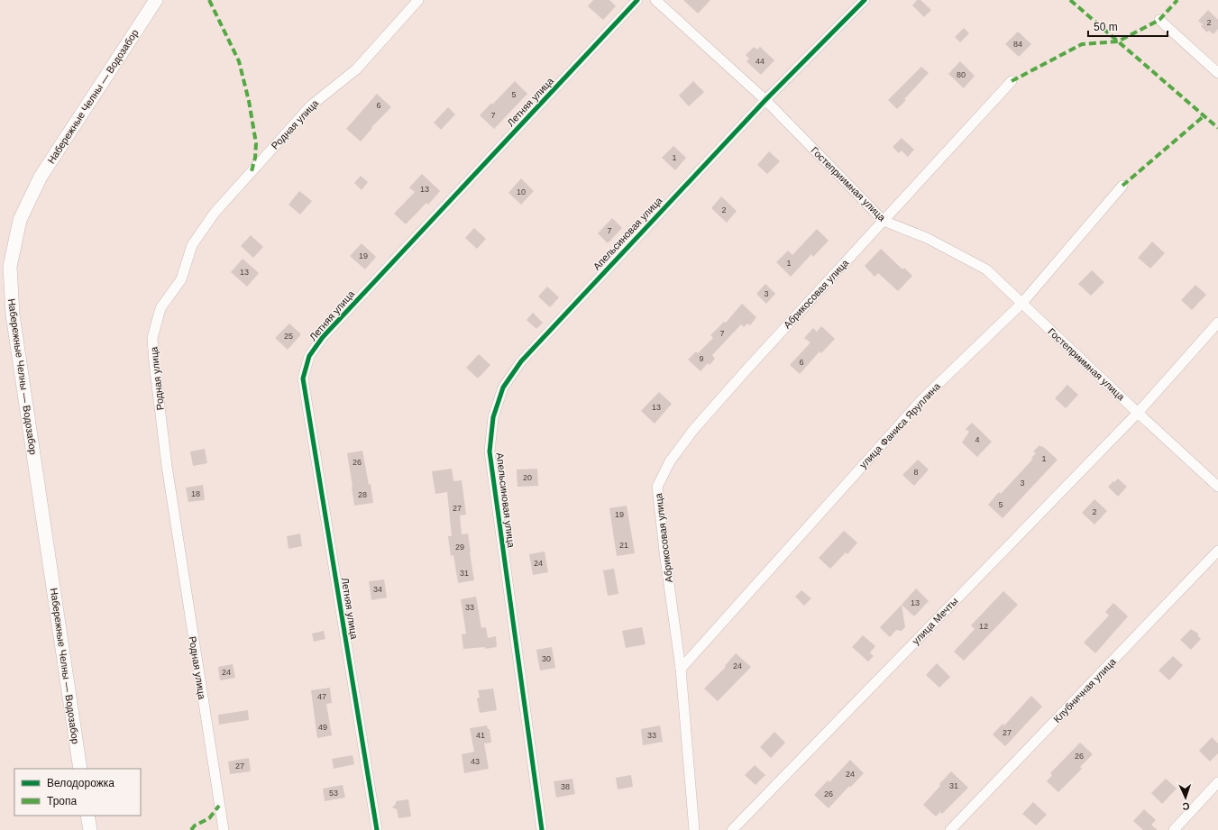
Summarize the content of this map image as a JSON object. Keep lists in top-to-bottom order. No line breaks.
{"streets":{"main road":["Набережные Челны — Водозабор"],"street":["Летняя улица","Родная улица","Гостеприимная улица","Апельсиновая улица","Абрикосовая улица","улица Фаниса Яруллина","улица Мечты","Клубничная улица"]},"crossings":[["Гостеприимная улица","Апельсиновая улица"],["Гостеприимная улица","Абрикосовая улица"],["Гостеприимная улица","улица Фаниса Яруллина"],["Гостеприимная улица","улица Мечты"],["Абрикосовая улица","улица Фаниса Яруллина"]],"house_numbers":["2","84","44","80","5","6","7","1","13","10","2","7","19","1","13","3","7","25","9","6","13","4","1","26","8","20","3","18","28","5","27","2","19","21","29","24","31","34","13","33","12","30","24","24","47","49","27","41","33","26","43","27","24","31","38","53","26"],"legend":["Велодорожка","Тропа"],"scale_bar":"50 m","north":"bottom"}
